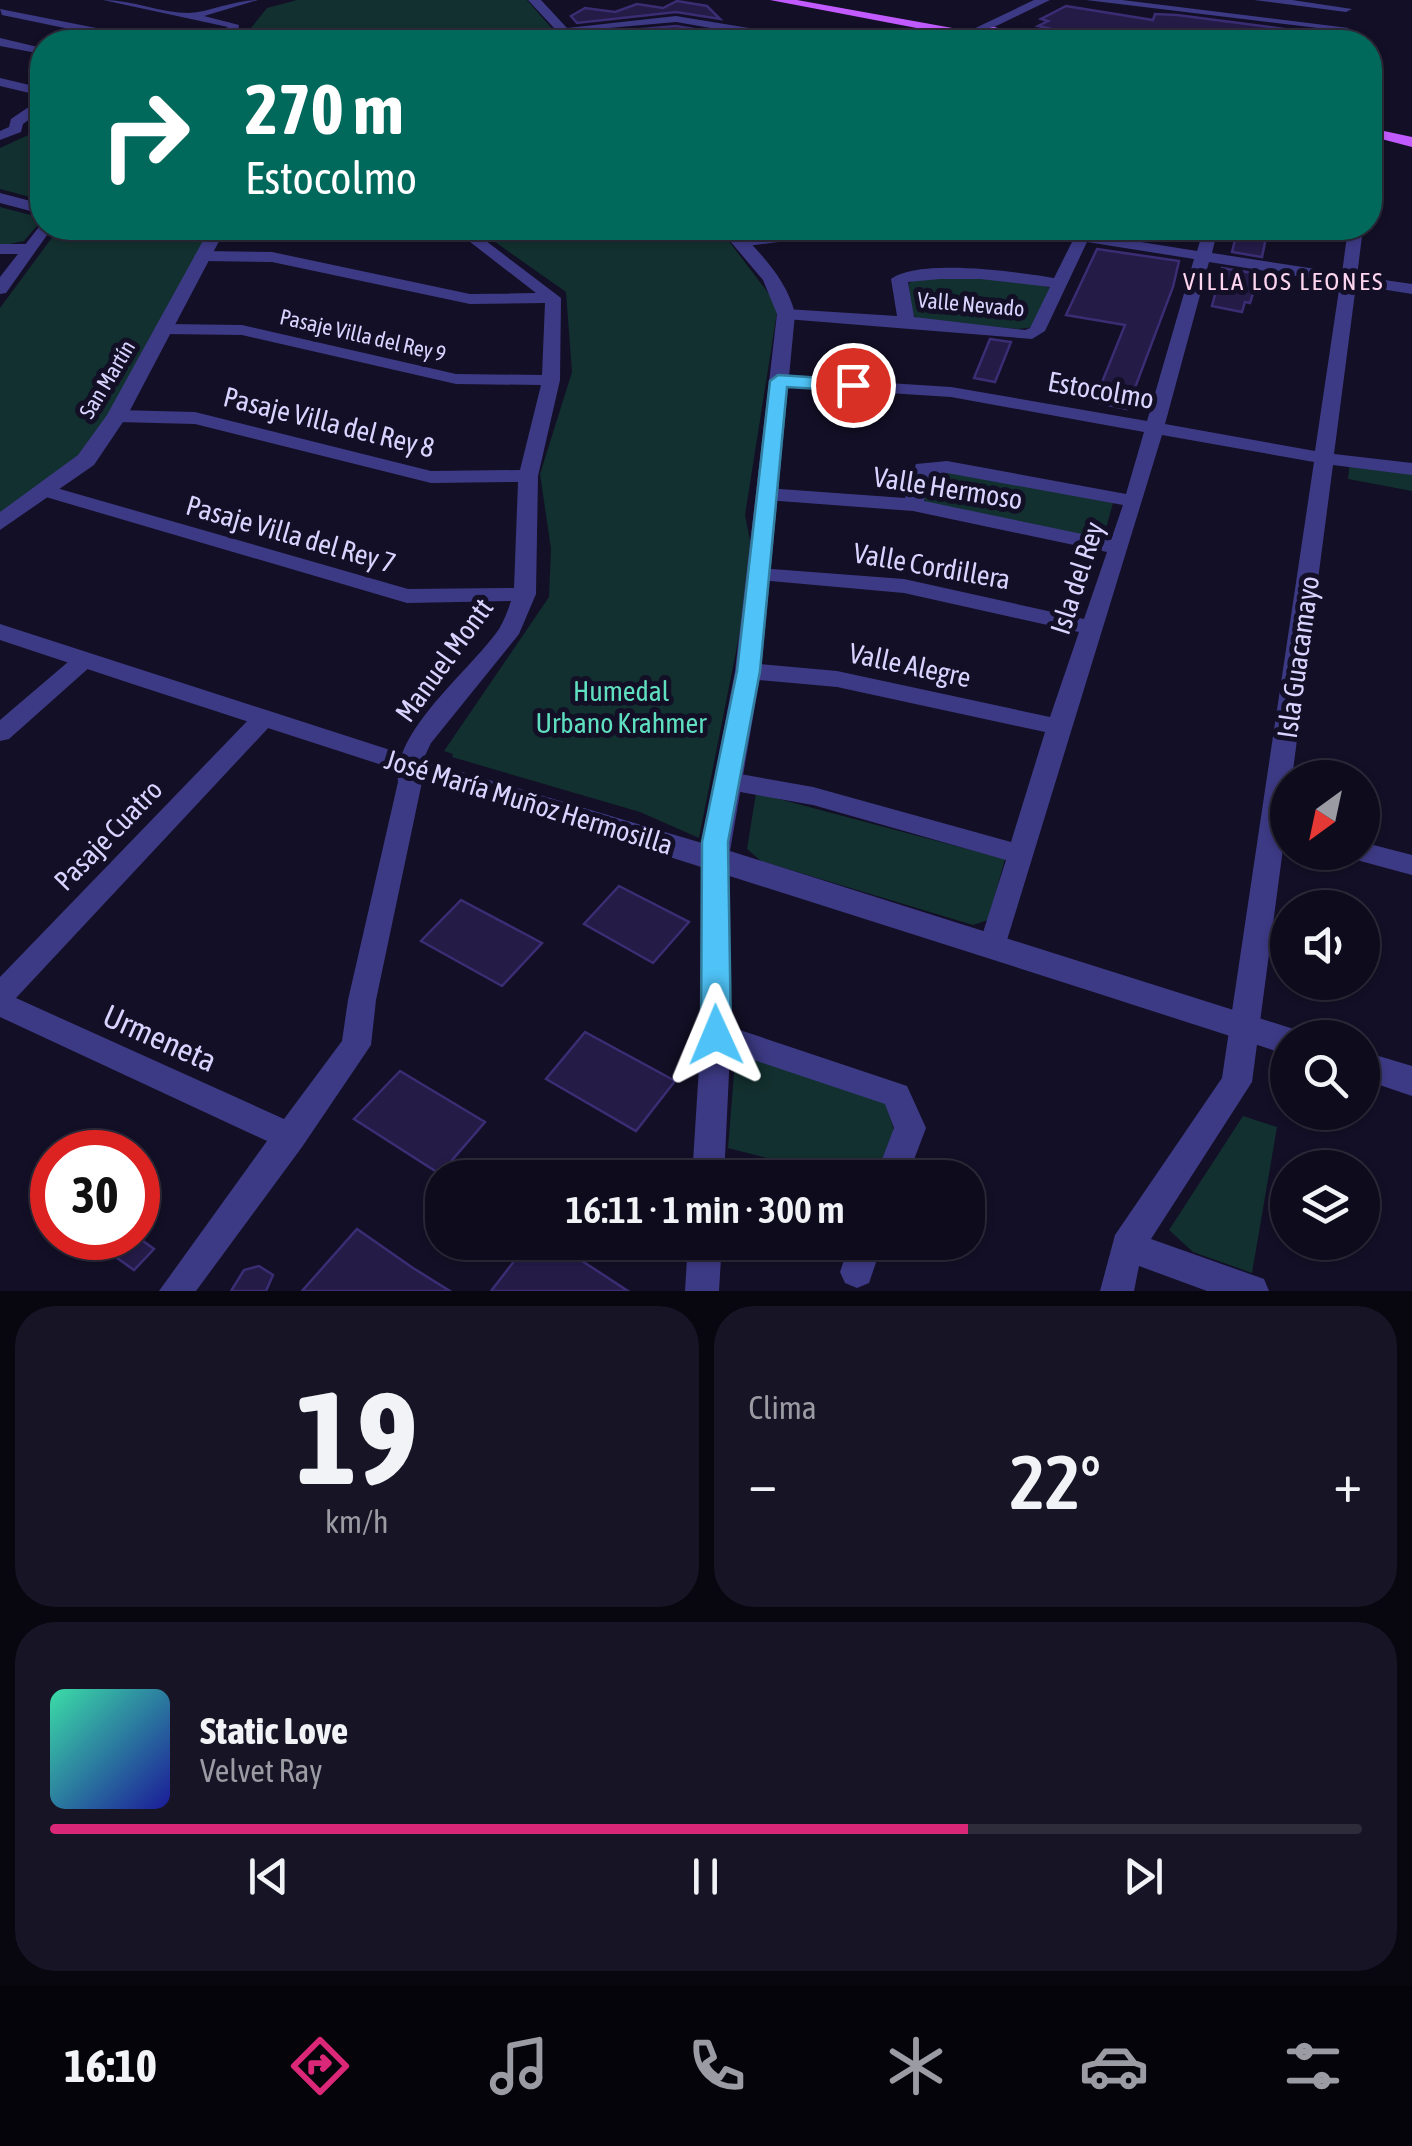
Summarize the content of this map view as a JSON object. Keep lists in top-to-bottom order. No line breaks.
{"streets":{"street":["Valle Nevado","Pasaje Villa del Rey 9","San Martín","Estocolmo","Pasaje Villa del Rey 8","Valle Hermoso","Pasaje Villa del Rey 7","Valle Cordillera","Isla del Rey","Isla Guacamayo","Manuel Montt","Valle Alegre","José María Muñoz Hermosilla","Pasaje Cuatro","Urmeneta"]},"crossings":[["Pasaje Villa del Rey 9","San Martín"],["Pasaje Villa del Rey 9","Manuel Montt"],["San Martín","Pasaje Villa del Rey 8"],["San Martín","Pasaje Villa del Rey 7"],["Estocolmo","Isla del Rey"],["Estocolmo","Isla Guacamayo"],["Pasaje Villa del Rey 8","Manuel Montt"],["Valle Hermoso","Isla del Rey"],["Pasaje Villa del Rey 7","Manuel Montt"],["Valle Cordillera","Isla del Rey"],["Isla del Rey","Valle Alegre"],["Isla del Rey","José María Muñoz Hermosilla"],["Isla Guacamayo","José María Muñoz Hermosilla"],["Manuel Montt","José María Muñoz Hermosilla"],["Manuel Montt","Urmeneta"],["José María Muñoz Hermosilla","Pasaje Cuatro"],["Pasaje Cuatro","Urmeneta"]],"districts":["VILLA LOS LEONES"],"parks":["Humedal Urbano Krahmer"],"north":"bottom left","page":{"turn":["270 m","Estocolmo"],"limit":"30","trip":"16:11 · 1 min · 300 m","tile":[["19","km/h"],"Clima"],"heat":["−","22°","+"],"song":["Static Love","Velvet Ray"],"tabs":"16:10"}}
